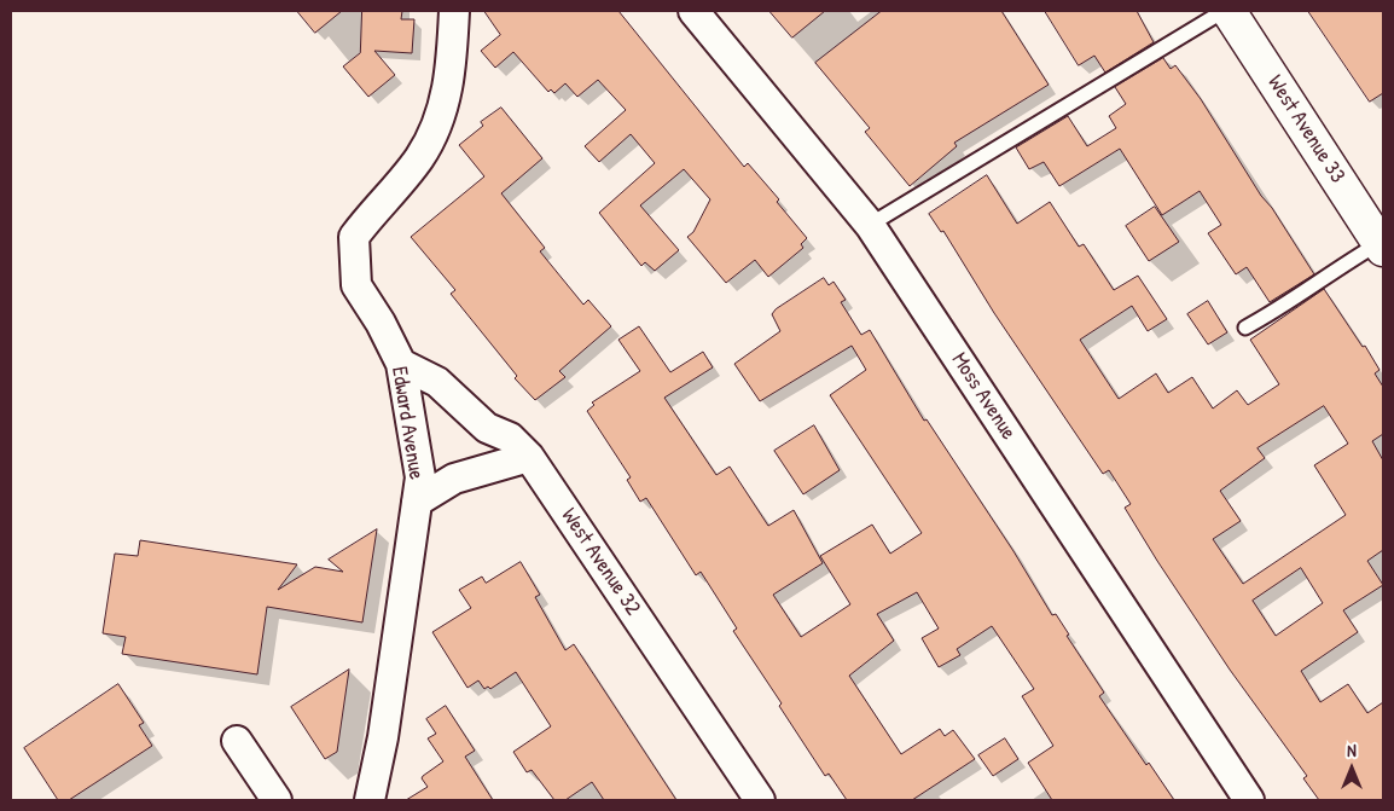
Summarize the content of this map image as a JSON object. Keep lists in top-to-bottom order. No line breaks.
{"streets":{"street":["West Avenue 33","Moss Avenue","Edward Avenue","West Avenue 32"]},"crossings":[["Edward Avenue","West Avenue 32"]],"north":"top"}
